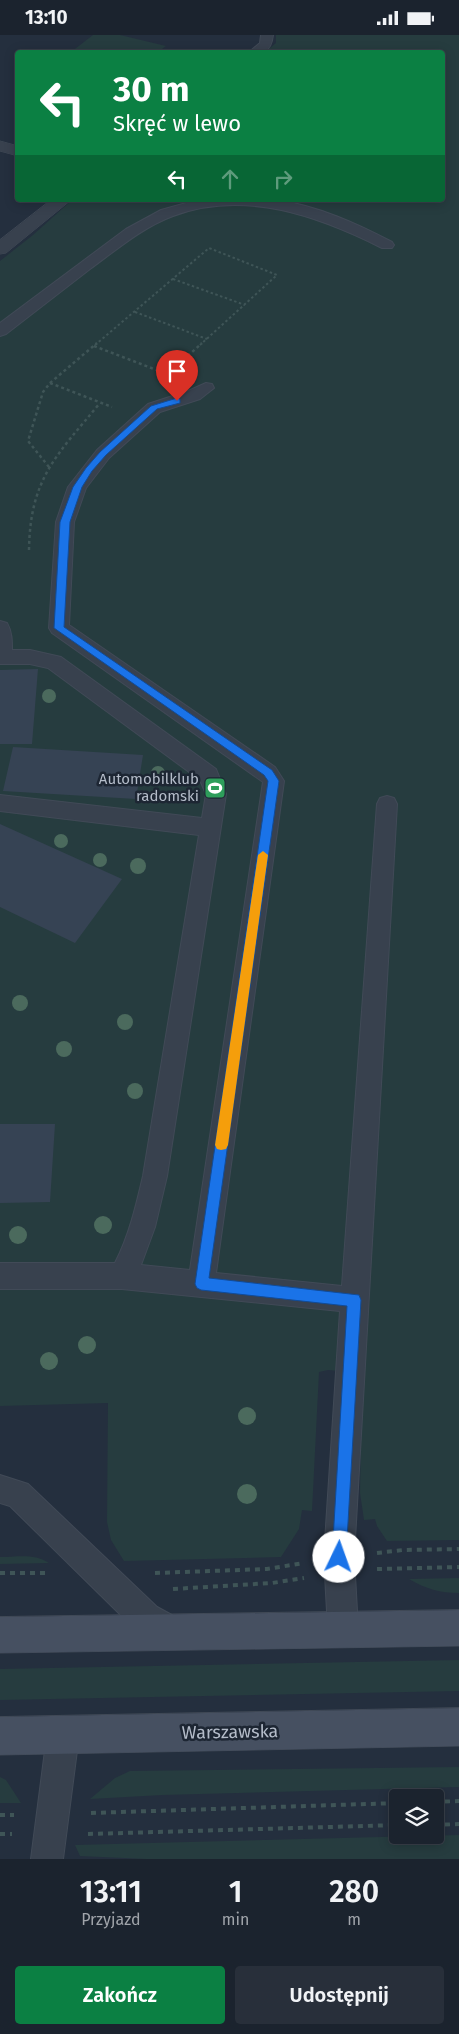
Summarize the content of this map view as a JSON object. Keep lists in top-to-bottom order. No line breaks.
{"streets":{"main road":["Warszawska"]},"places":{"sports":["Automobilklub radomski"]},"page":{"status":"13:10","turn":["30 m","Skręć w lewo"],"eta":["13:11","Przyjazd","1","min","280","m"],"buttons":["Zakończ","Udostępnij"]}}
